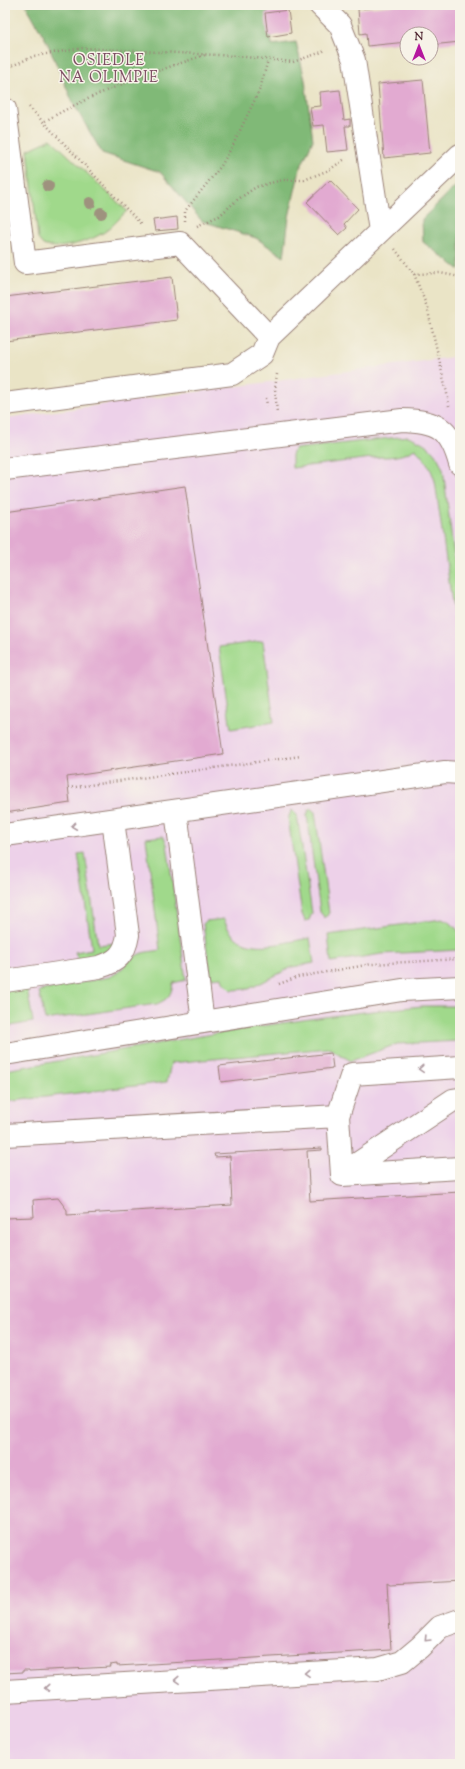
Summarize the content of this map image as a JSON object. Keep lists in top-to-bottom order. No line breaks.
{"districts":["OSIEDLE NA OLIMPIE"],"north":"top"}
